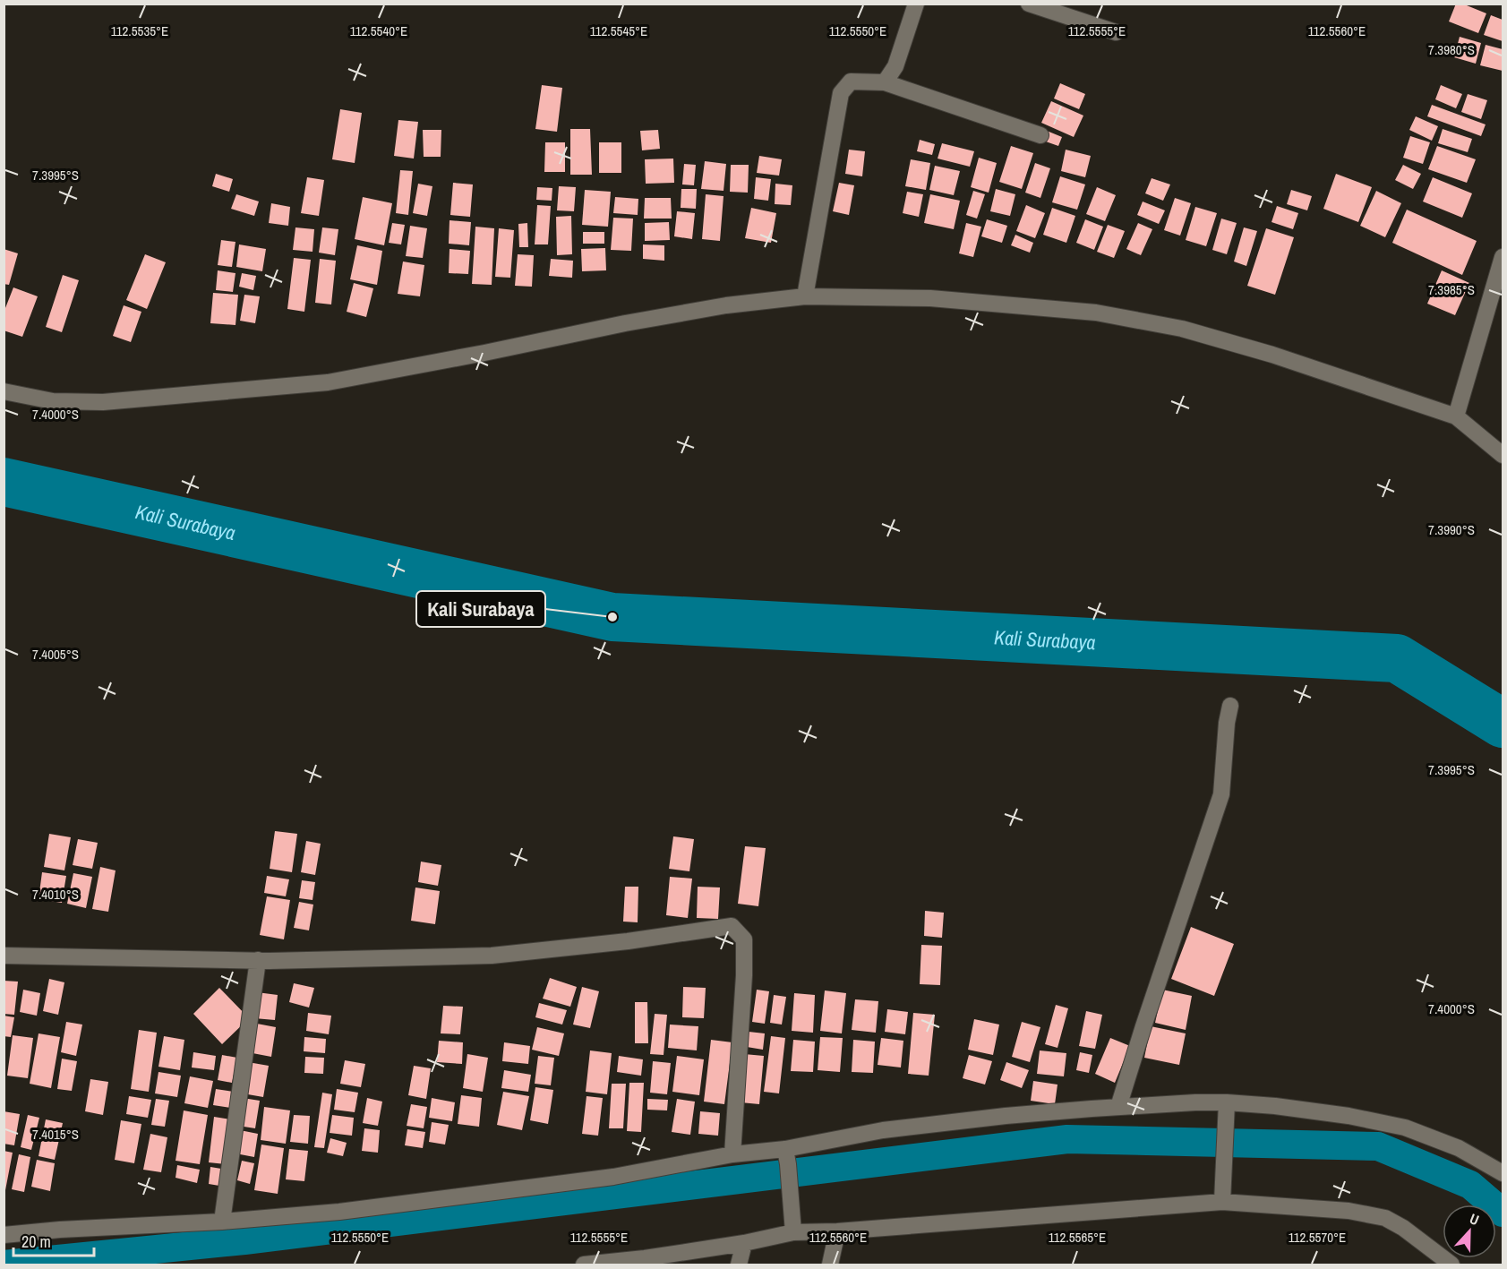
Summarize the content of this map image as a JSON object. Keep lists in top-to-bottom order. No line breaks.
{"water":["Kali Surabaya"],"places":["Kali Surabaya"],"scale_bar":"20 m","north":"top","coordinates":["112.5555°E","112.5535°E","112.5540°E","112.5545°E","112.5550°E","112.5560°E","7.3980°S","7.3995°S","7.3985°S","7.4000°S","7.3990°S","7.4005°S","7.4010°S","7.4015°S","112.5565°E","112.5570°E"]}
